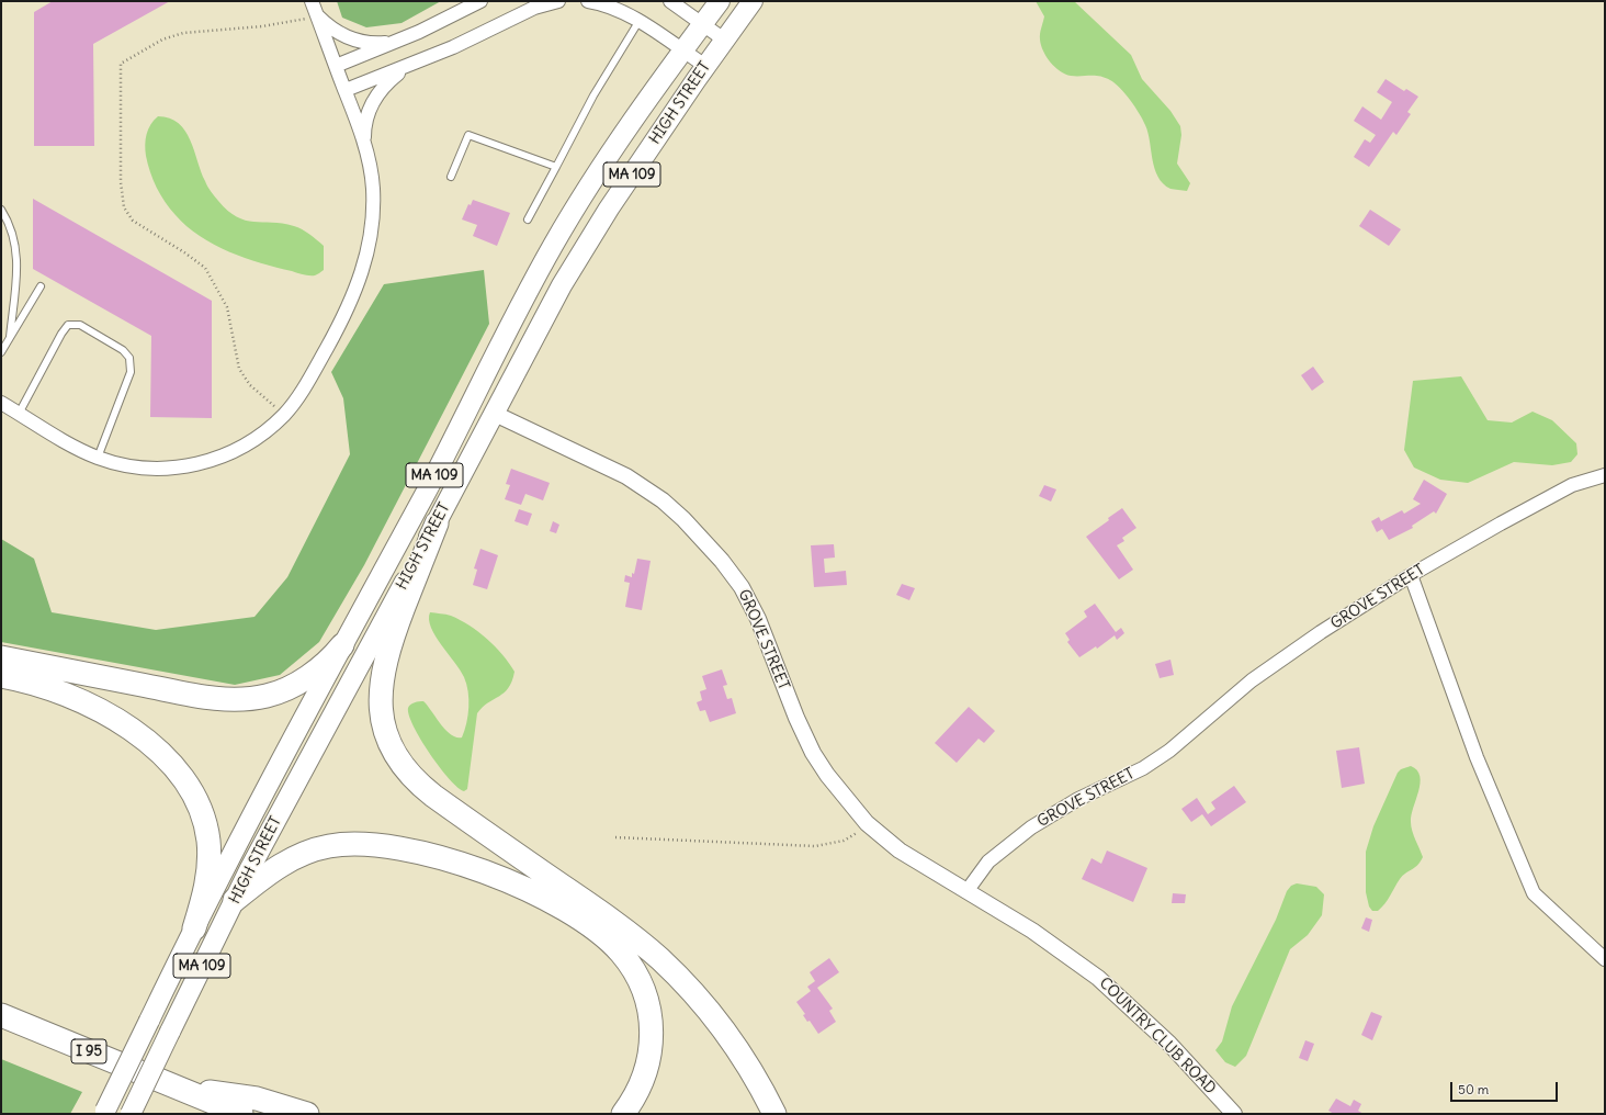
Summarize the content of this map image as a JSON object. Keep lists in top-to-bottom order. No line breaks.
{"streets":{"highway":["I 95"],"main road":["HIGH STREET","MA 109"],"street":["GROVE STREET","COUNTRY CLUB ROAD"]},"crossings":[["HIGH STREET","GROVE STREET"],["GROVE STREET","COUNTRY CLUB ROAD"]],"scale_bar":"50 m"}
